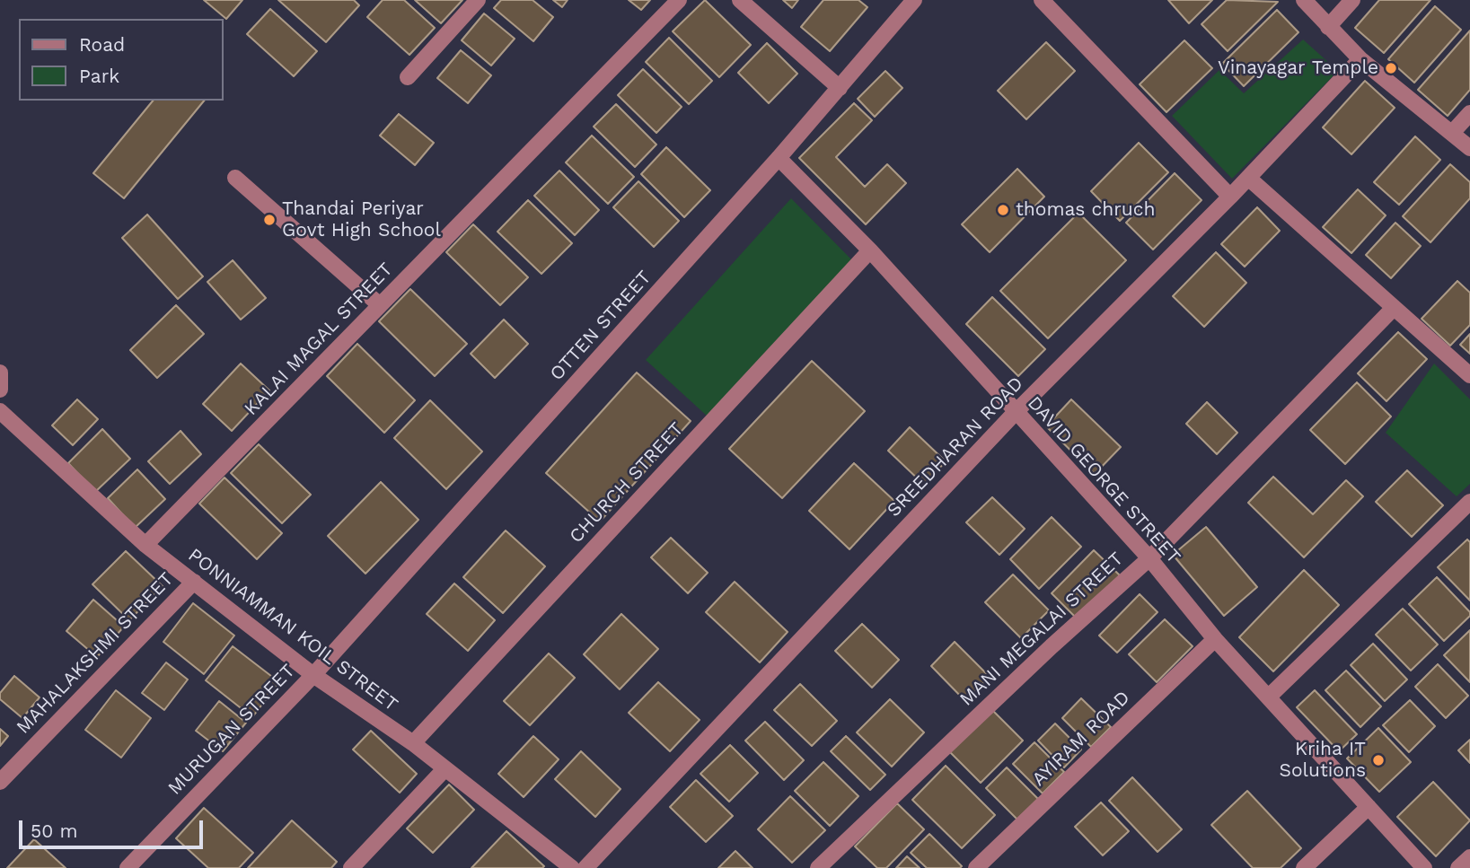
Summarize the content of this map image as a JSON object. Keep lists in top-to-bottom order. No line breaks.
{"streets":{"street":["OTTEN STREET","KALAI MAGAL STREET","SREEDHARAN ROAD","DAVID GEORGE STREET","CHURCH STREET","MANI MEGALAI STREET","PONNIAMMAN KOIL STREET","MAHALAKSHMI STREET","MURUGAN STREET","AYIRAM ROAD"]},"crossings":[["OTTEN STREET","DAVID GEORGE STREET"],["OTTEN STREET","PONNIAMMAN KOIL STREET"],["OTTEN STREET","MURUGAN STREET"],["KALAI MAGAL STREET","PONNIAMMAN KOIL STREET"],["SREEDHARAN ROAD","DAVID GEORGE STREET"],["DAVID GEORGE STREET","CHURCH STREET"],["DAVID GEORGE STREET","MANI MEGALAI STREET"],["DAVID GEORGE STREET","AYIRAM ROAD"],["CHURCH STREET","PONNIAMMAN KOIL STREET"],["PONNIAMMAN KOIL STREET","MAHALAKSHMI STREET"],["PONNIAMMAN KOIL STREET","MURUGAN STREET"]],"places":["Vinayagar Temple","thomas chruch","Thandai Periyar Govt High School","Kriha IT Solutions"],"legend":["Road","Park"],"scale_bar":"50 m"}
